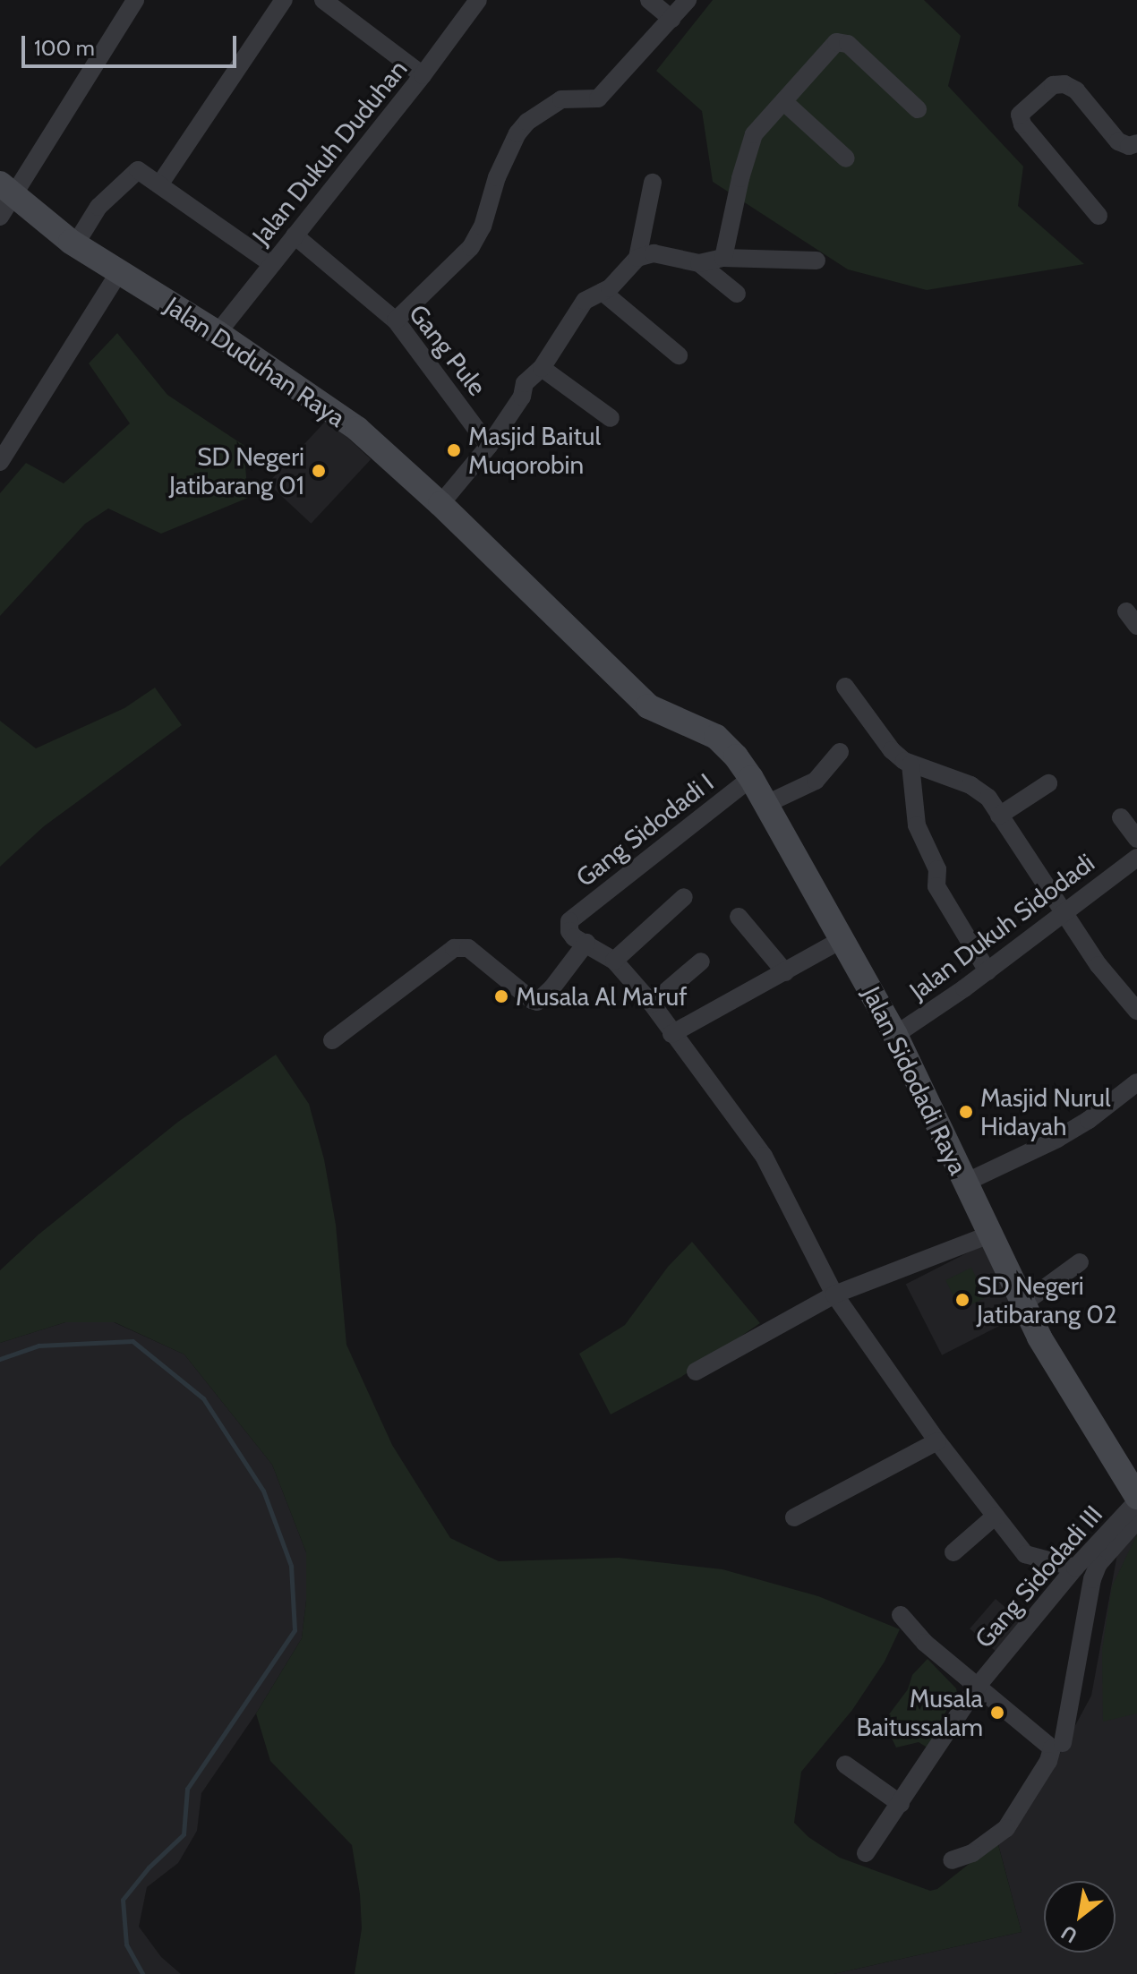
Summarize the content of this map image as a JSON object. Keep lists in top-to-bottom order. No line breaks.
{"streets":{"street":["Jalan Dukuh Duduhan","Gang Pule","Jalan Duduhan Raya","Gang Sidodadi I","Jalan Dukuh Sidodadi","Jalan Sidodadi Raya","Gang Sidodadi III"]},"crossings":[["Jalan Dukuh Duduhan","Gang Pule"],["Jalan Dukuh Duduhan","Jalan Duduhan Raya"],["Jalan Duduhan Raya","Jalan Sidodadi Raya"],["Gang Sidodadi I","Jalan Sidodadi Raya"],["Jalan Dukuh Sidodadi","Jalan Sidodadi Raya"],["Jalan Sidodadi Raya","Gang Sidodadi III"]],"places":["Masjid Baitul Muqorobin","SD Negeri Jatibarang 01","Musala Al Ma'ruf","Masjid Nurul Hidayah","SD Negeri Jatibarang 02","Musala Baitussalam"],"scale_bar":"100 m","north":"bottom left"}
